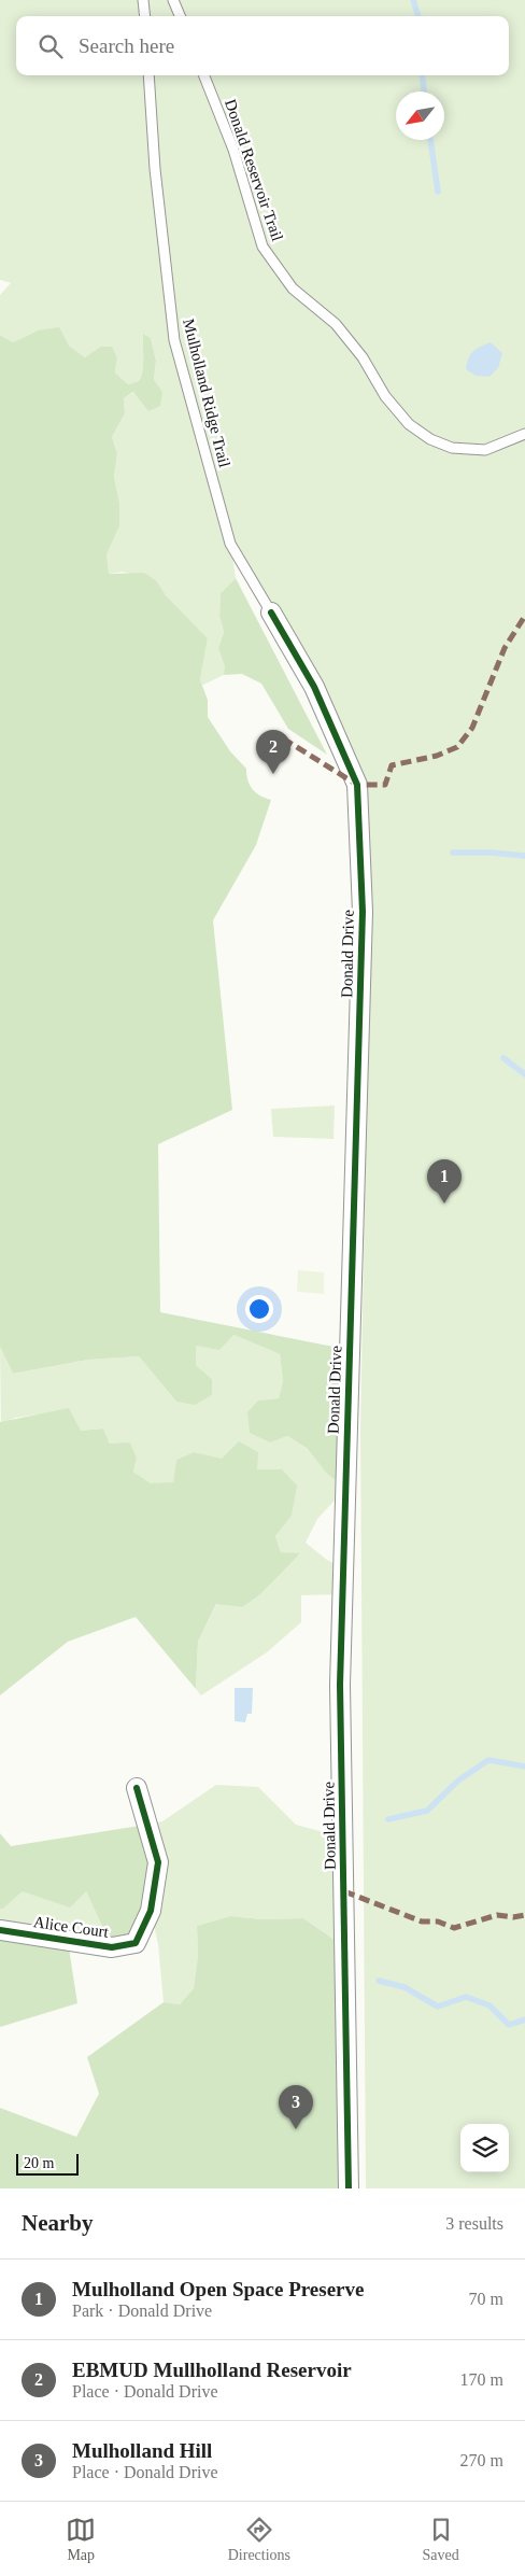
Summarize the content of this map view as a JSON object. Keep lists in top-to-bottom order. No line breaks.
{"streets":{"street":["Donald Drive","Alice Court"],"lane":["Donald Reservoir Trail","Mulholland Ridge Trail"]},"crossings":[["Mulholland Ridge Trail","Donald Drive"]],"scale_bar":"20 m","north":"bottom left","page":{"search":"Search here","pins":["2","1","3"],"scale":"20 m","heading":["Nearby","3 results"],"list":[{"mark":"1","name":"Mulholland Open Space Preserve","note":"Park · Donald Drive","value":"70 m"},{"mark":"2","name":"EBMUD Mullholland Reservoir","note":"Place · Donald Drive","value":"170 m"},{"mark":"3","name":"Mulholland Hill","note":"Place · Donald Drive","value":"270 m"}],"nav":["Map","Directions","Saved"]}}
